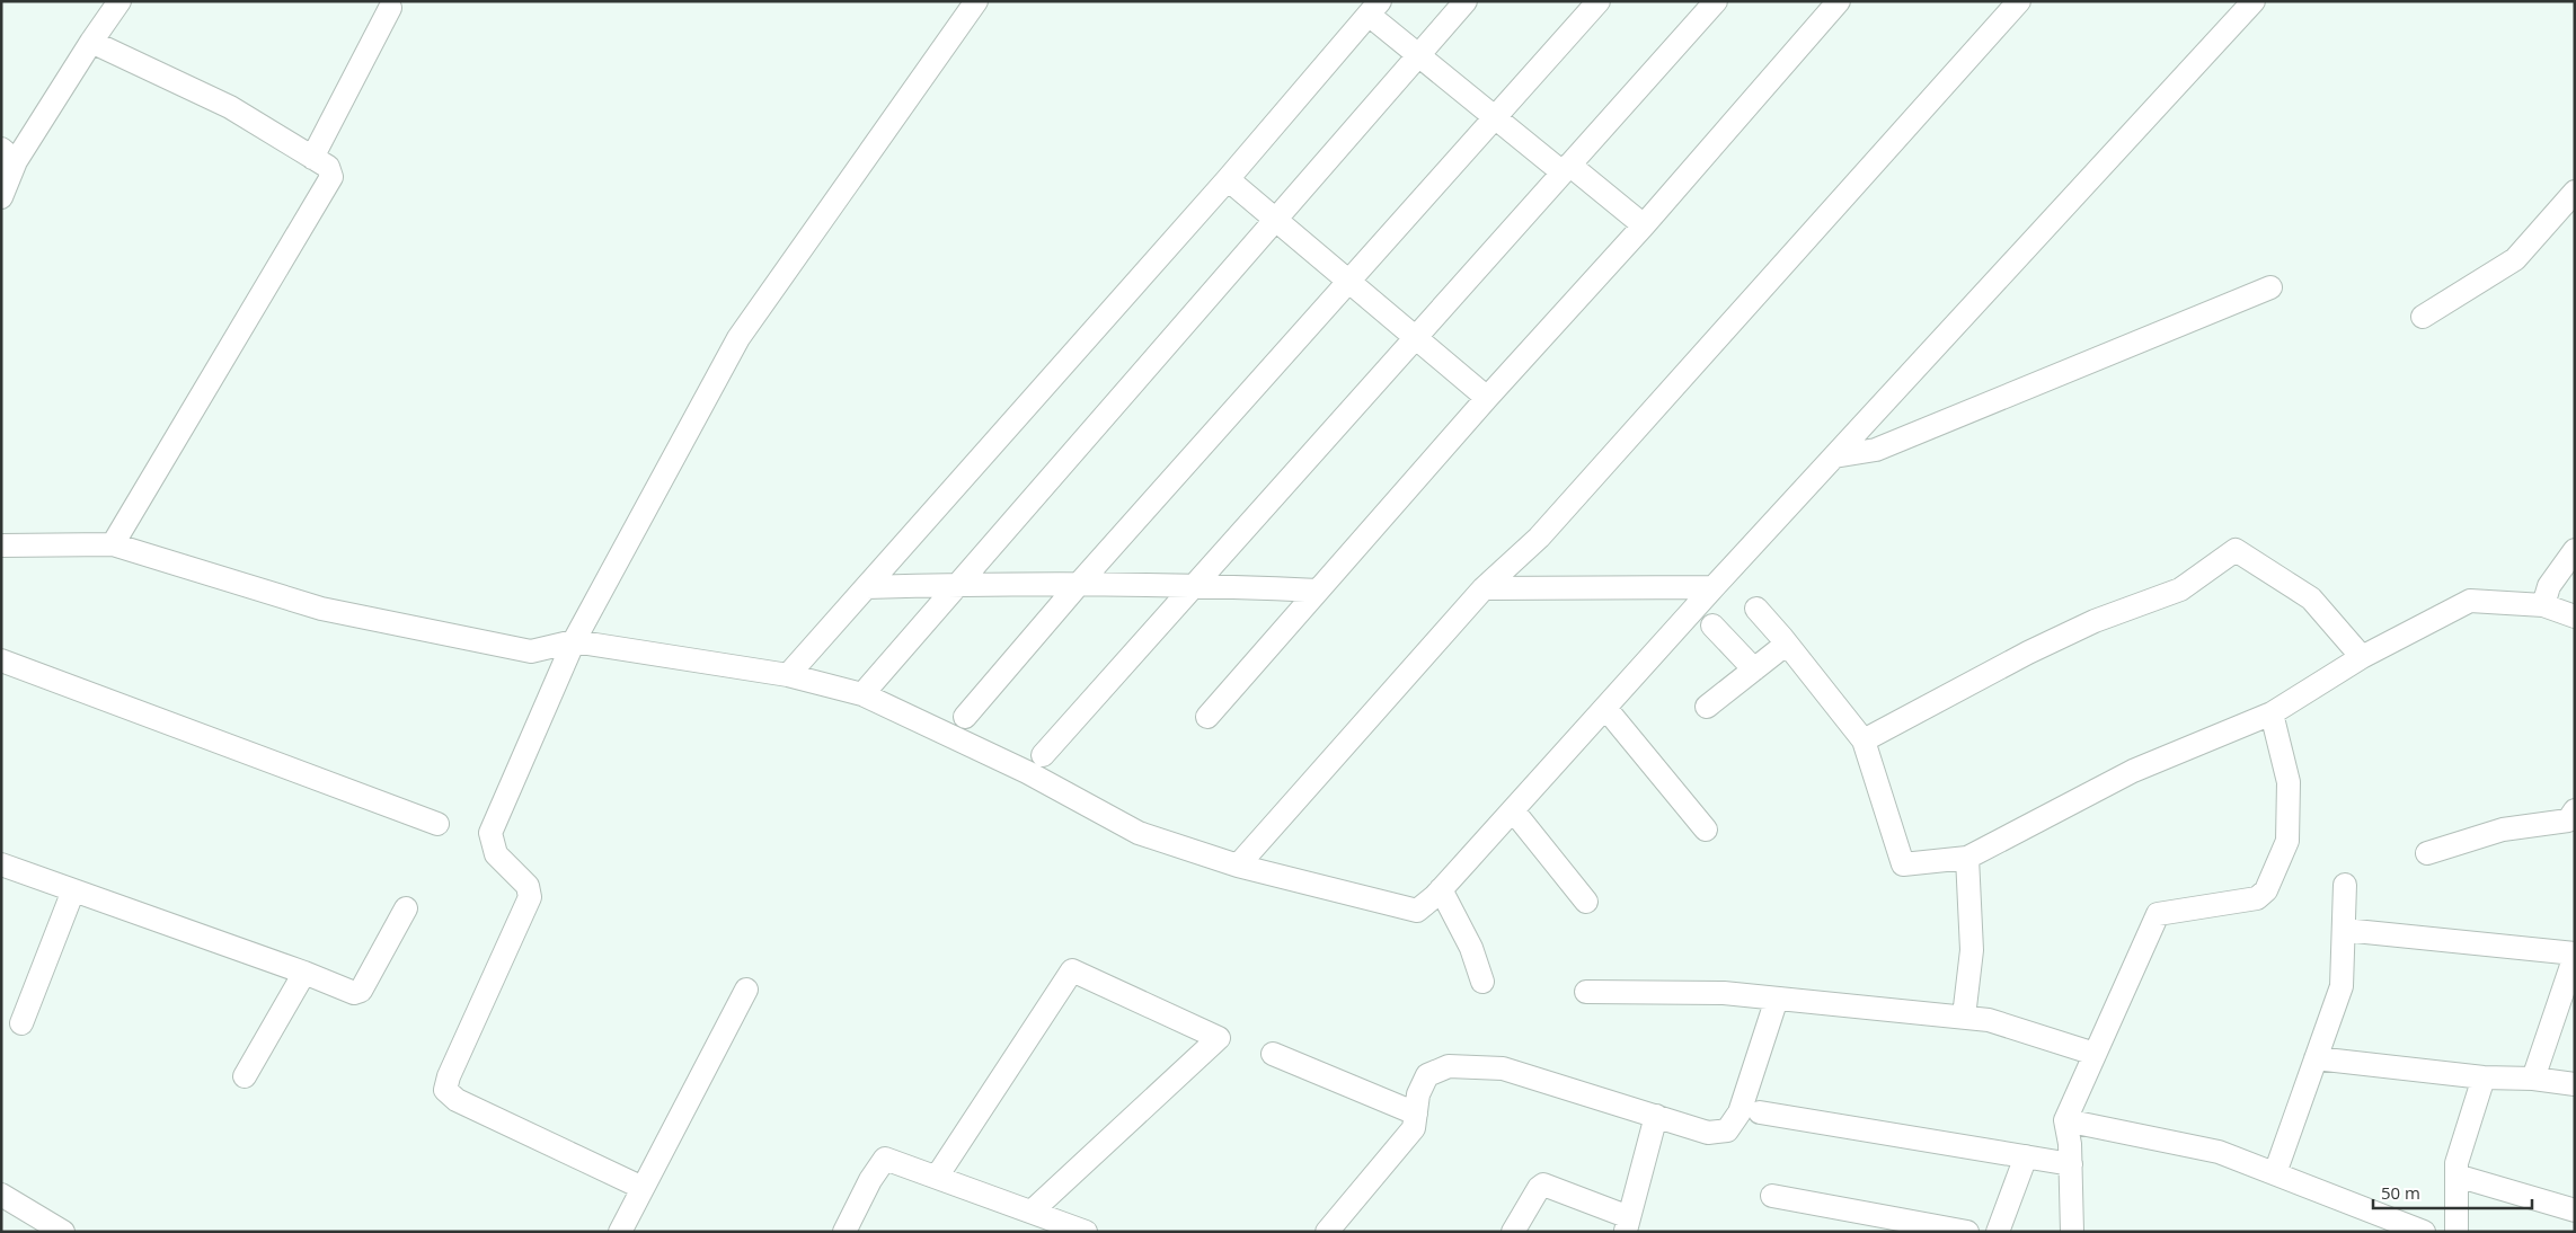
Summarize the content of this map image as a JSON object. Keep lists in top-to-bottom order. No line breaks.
{"scale_bar":"50 m"}
